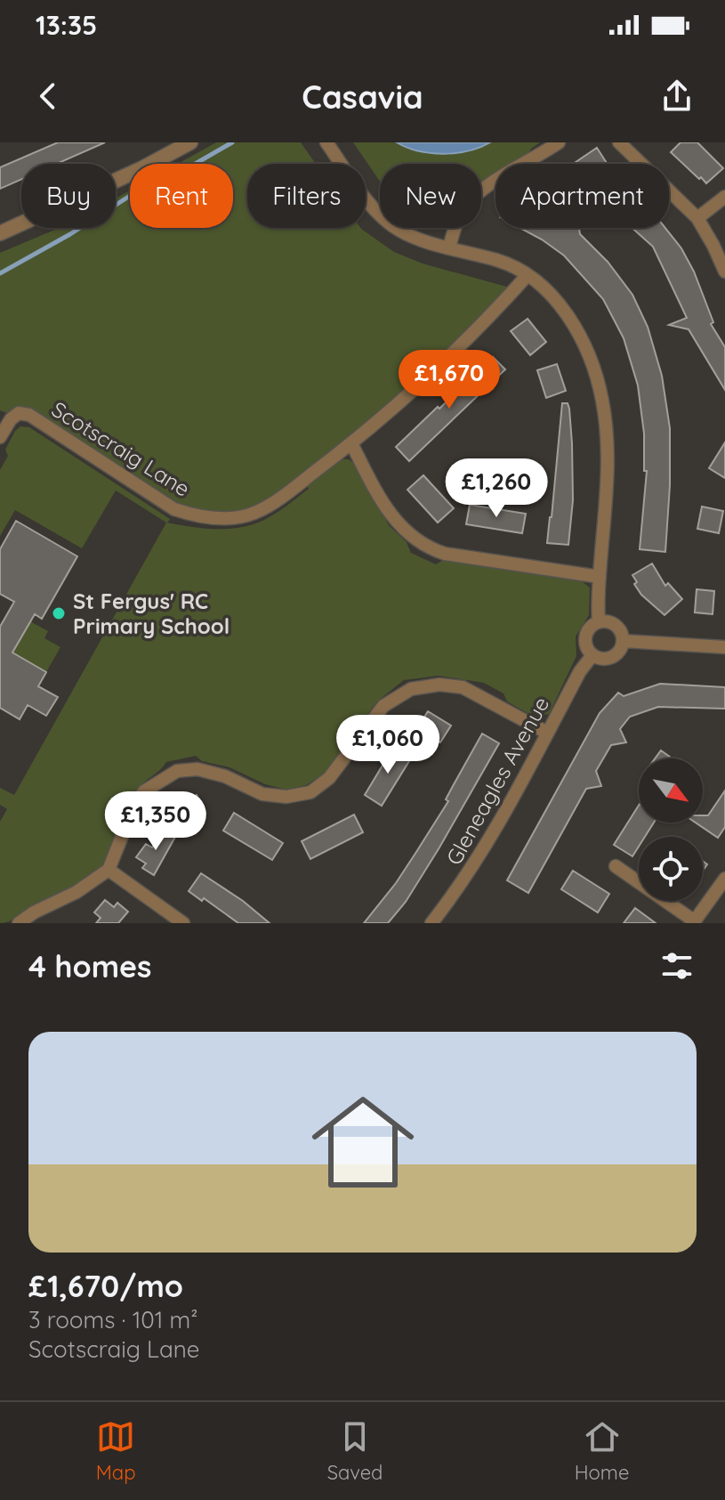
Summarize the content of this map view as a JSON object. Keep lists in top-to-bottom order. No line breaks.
{"streets":{"street":["Scotscraig Lane","Gleneagles Avenue"]},"places":["St Fergus' RC Primary School"],"north":"bottom right","page":{"status":"13:35","header":"Casavia","chip":["Buy","Rent","Filters","New","Apartment"],"price":["£1,670","£1,260","£1,060","£1,350"],"heading":"4 homes","list":[{"name":"£1,670/mo","note":"3 rooms · 101 m² · Scotscraig Lane"}],"tabs":["Map","Saved","Home"]}}
